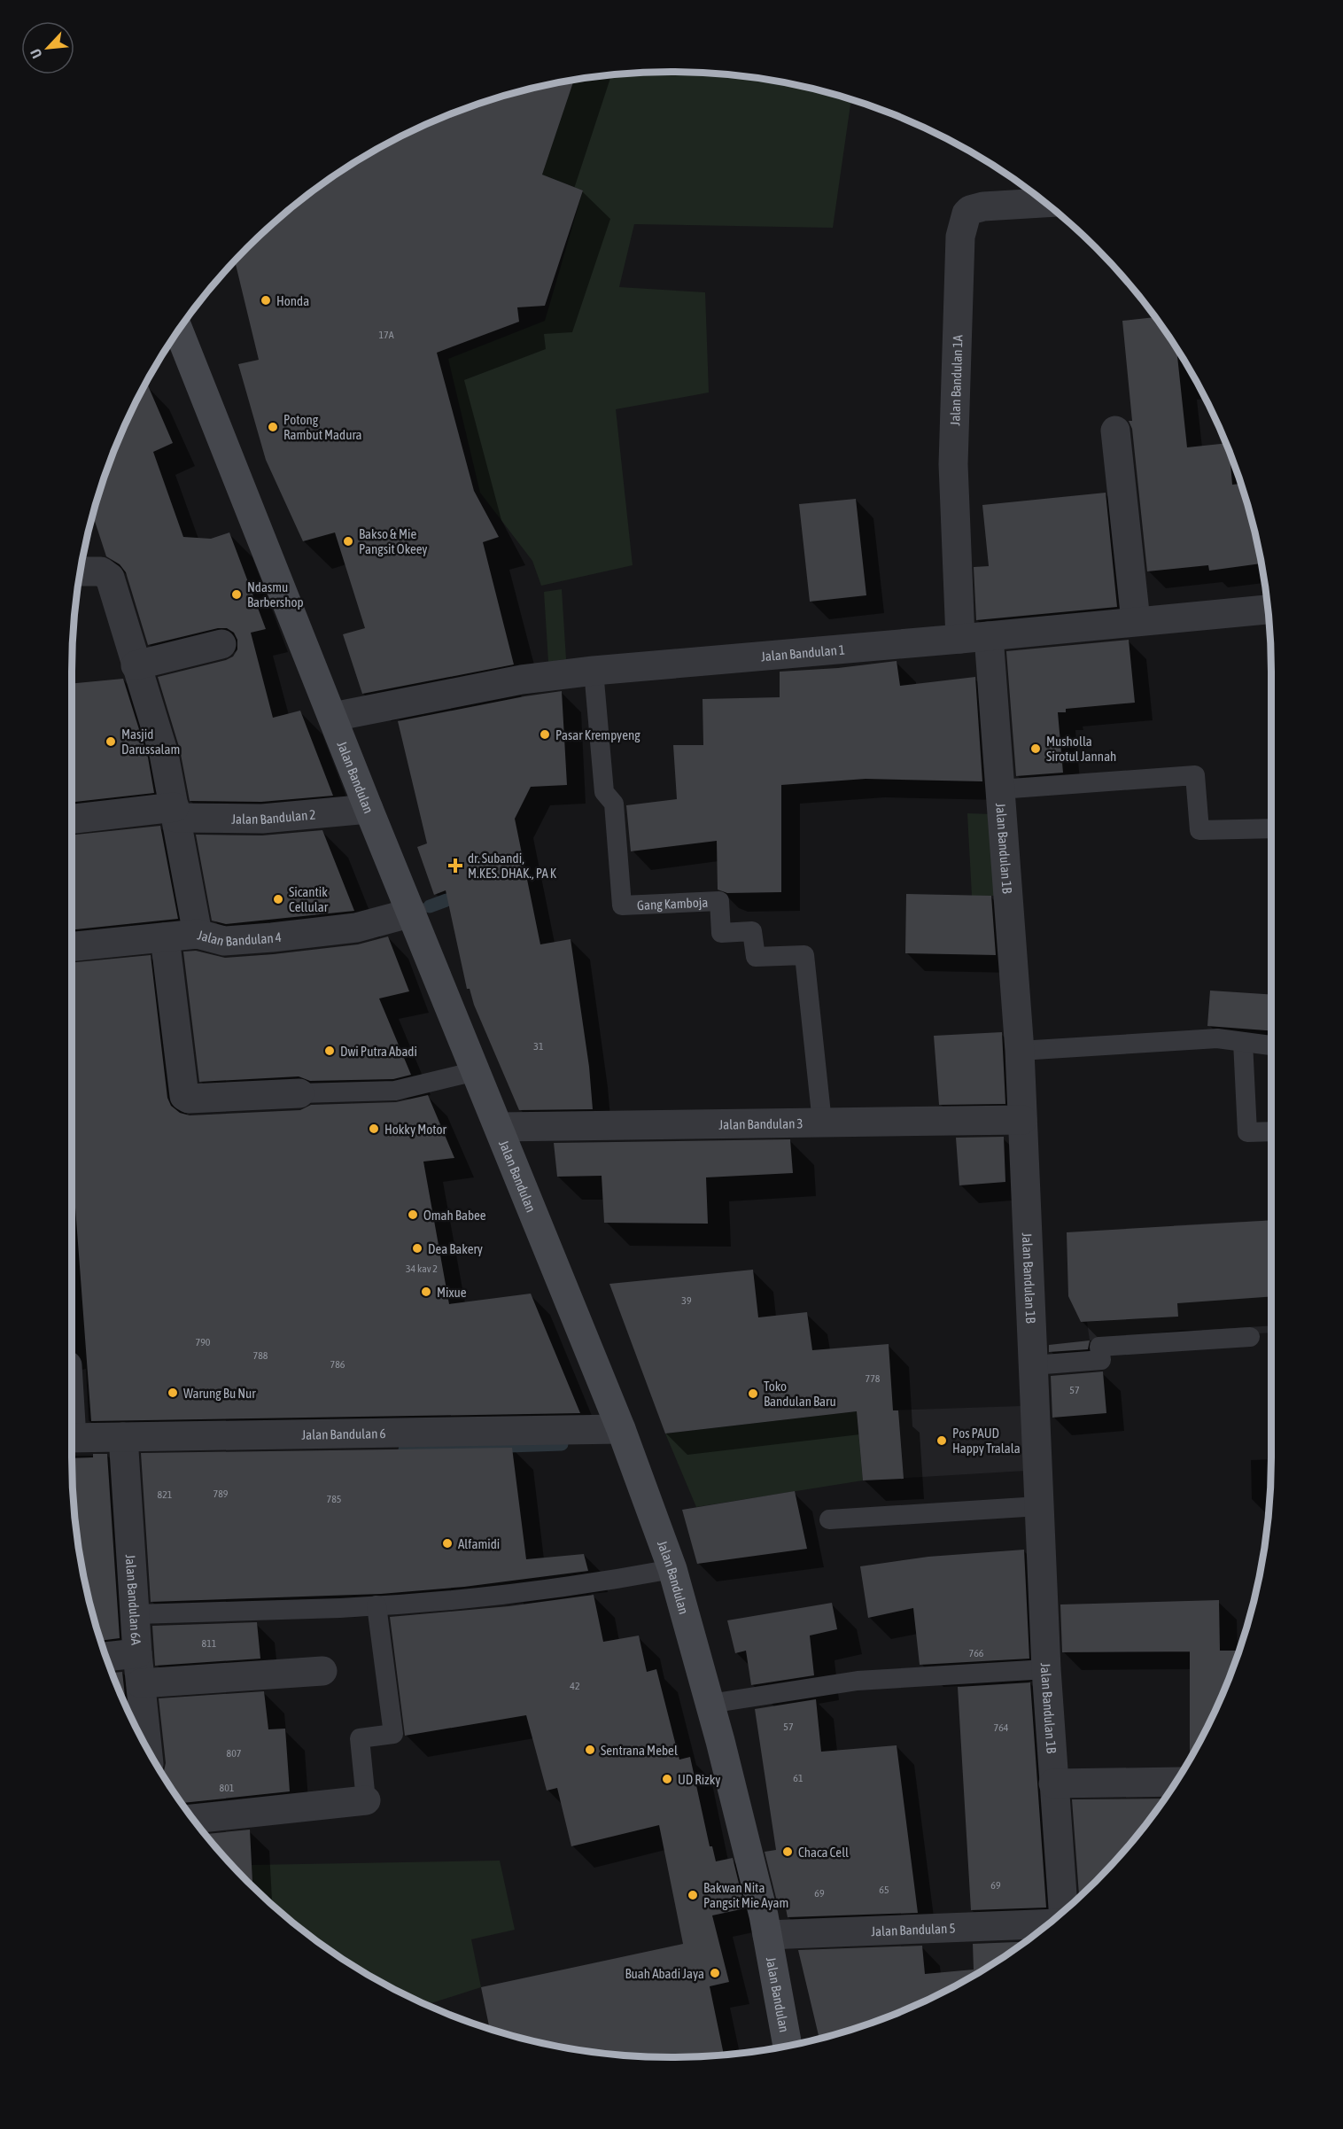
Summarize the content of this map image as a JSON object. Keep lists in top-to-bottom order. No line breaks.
{"streets":{"main road":["Jalan Bandulan"],"street":["Jalan Bandulan 1A","Jalan Bandulan 1","Jalan Bandulan 2","Jalan Bandulan 1B","Jalan Bandulan 4","Jalan Bandulan 3","Jalan Bandulan 6","Jalan Bandulan 6A","Jalan Bandulan 5"],"lane":["Gang Kamboja"]},"crossings":[["Jalan Bandulan 1A","Jalan Bandulan 1"],["Jalan Bandulan 1A","Jalan Bandulan 1B"],["Jalan Bandulan 1","Jalan Bandulan"],["Jalan Bandulan 1","Jalan Bandulan 1B"],["Jalan Bandulan 1","Gang Kamboja"],["Jalan Bandulan","Jalan Bandulan 2"],["Jalan Bandulan","Jalan Bandulan 4"],["Jalan Bandulan","Jalan Bandulan 3"],["Jalan Bandulan","Jalan Bandulan 6"],["Jalan Bandulan","Jalan Bandulan 5"],["Jalan Bandulan 1B","Jalan Bandulan 3"],["Gang Kamboja","Jalan Bandulan 3"],["Jalan Bandulan 6","Jalan Bandulan 6A"]],"places":{"other":["Honda","Potong Rambut Madura","Bakso & Mie Pangsit Okeey","Ndasmu Barbershop","Pasar Krempyeng","Masjid Darussalam","Musholla Sirotul Jannah","Sicantik Cellular","Dwi Putra Abadi","Hokky Motor","Omah Babee","Dea Bakery","Mixue","Warung Bu Nur","Toko Bandulan Baru","Pos PAUD Happy Tralala","Alfamidi","Sentrana Mebel","UD Rizky","Chaca Cell","Bakwan Nita Pangsit Mie Ayam","Buah Abadi Jaya"],"health":["dr. Subandi, M.KES. DHAK., PA K"]},"house_numbers":["17A","31","34 kav 2","39","790","788","786","778","57","789","821","785","811","766","42","57","764","807","61","801","69","65","69"],"north":"bottom left"}
